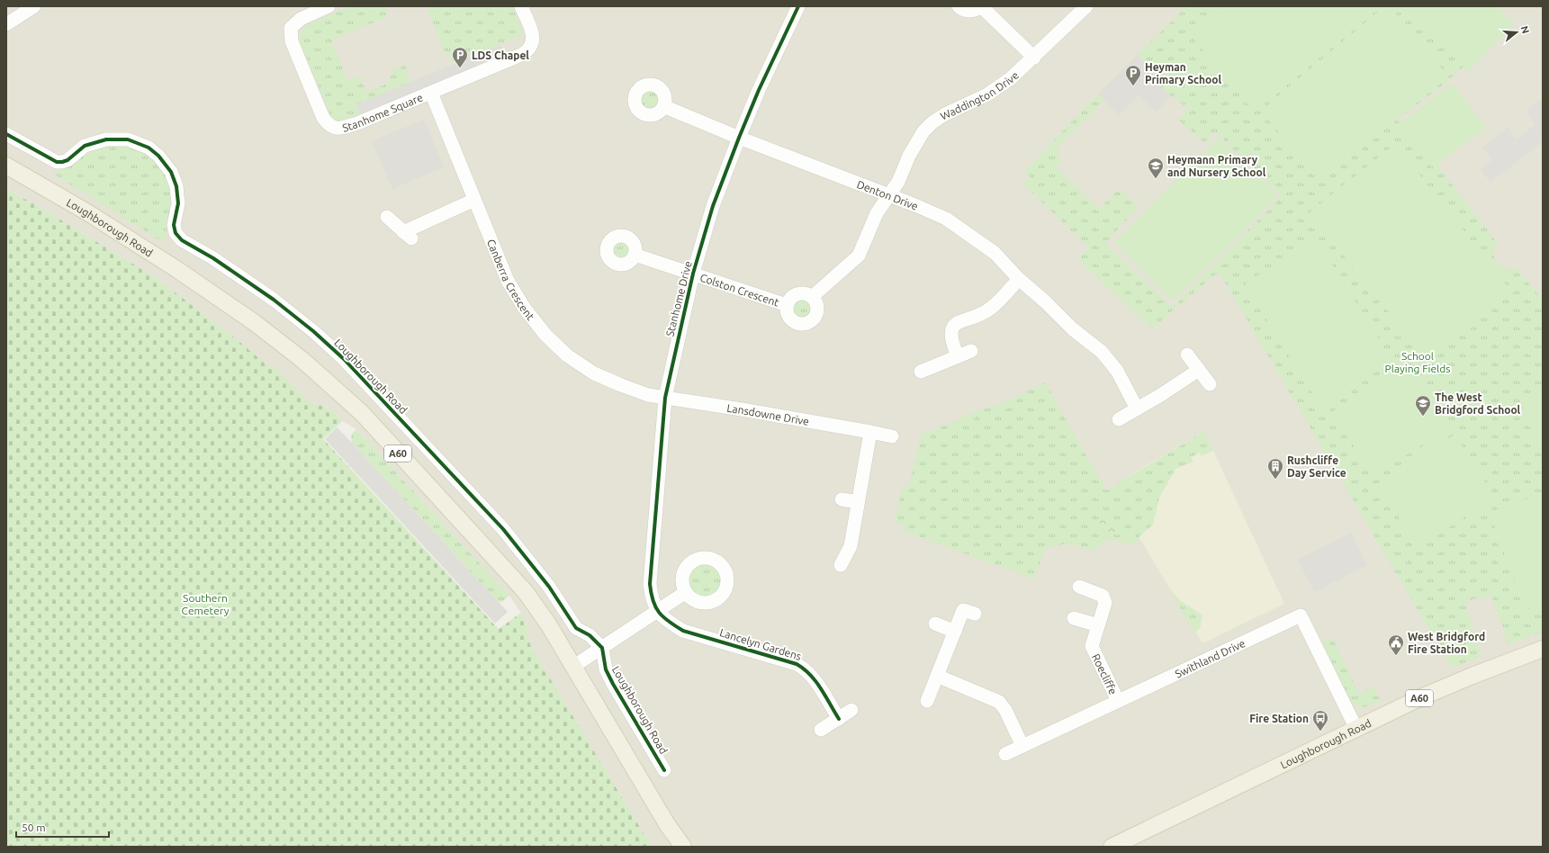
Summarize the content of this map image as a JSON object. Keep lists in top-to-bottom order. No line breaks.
{"streets":{"main road":["Loughborough Road","A60"],"street":["Waddington Drive","Stanhome Square","Denton Drive","Canberra Crescent","Colston Crescent","Stanhome Drive","Lansdowne Drive","Lancelyn Gardens","Swithland Drive","Roecliffe"]},"crossings":[["Waddington Drive","Denton Drive"],["Stanhome Square","Canberra Crescent"],["Denton Drive","Stanhome Drive"],["Loughborough Road","Swithland Drive"],["Canberra Crescent","Stanhome Drive"],["Canberra Crescent","Lansdowne Drive"],["Colston Crescent","Stanhome Drive"],["Stanhome Drive","Lansdowne Drive"],["Stanhome Drive","Lancelyn Gardens"],["Swithland Drive","Roecliffe"]],"parks":["School Playing Fields","Southern Cemetery"],"places":{"parking":["LDS Chapel","Heyman Primary School"],"school or university":["Heymann Primary and Nursery School","The West Bridgford School"],"building":["Rushcliffe Day Service"],"public building":["West Bridgford Fire Station"],"bus stop":["Fire Station"]},"scale_bar":"50 m","north":"right"}
